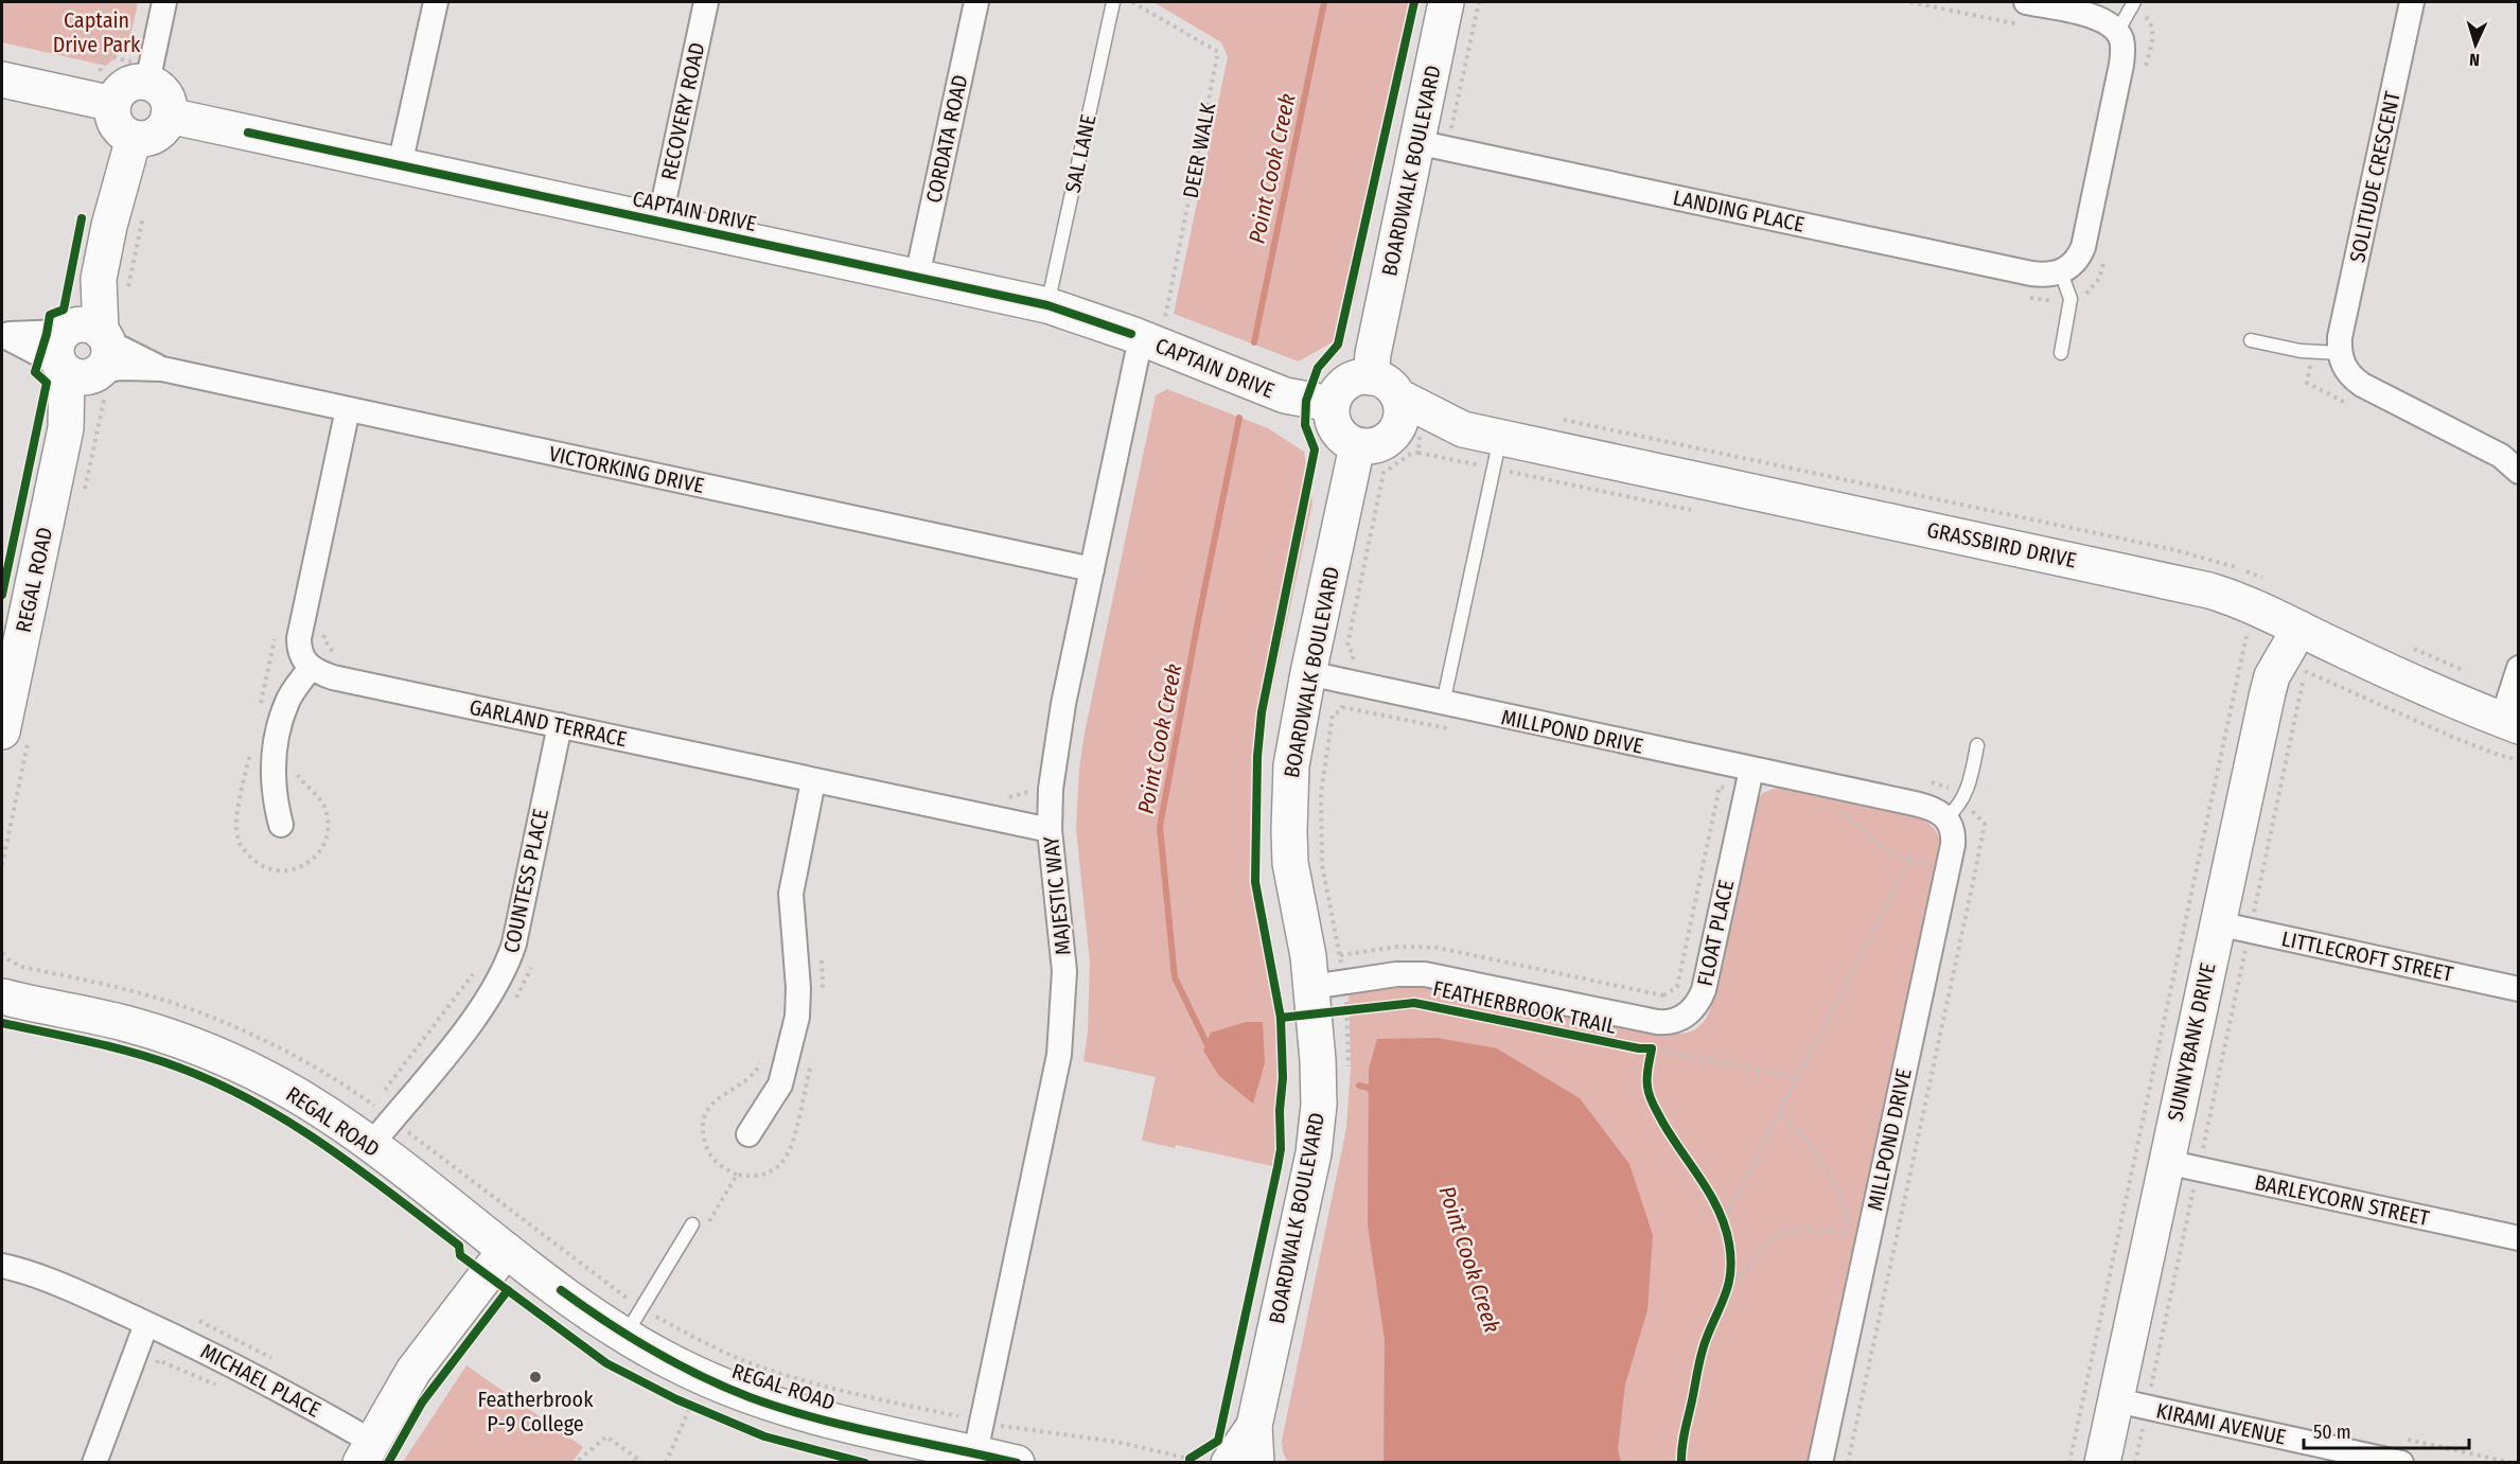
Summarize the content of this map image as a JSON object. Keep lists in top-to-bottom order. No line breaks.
{"streets":{"street":["RECOVERY ROAD","CORDATA ROAD","BOARDWALK BOULEVARD","SOLITUDE CRESCENT","CAPTAIN DRIVE","LANDING PLACE","VICTORKING DRIVE","GRASSBIRD DRIVE","REGAL ROAD","GARLAND TERRACE","MILLPOND DRIVE","COUNTESS PLACE","MAJESTIC WAY","FLOAT PLACE","LITTLECROFT STREET","SUNNYBANK DRIVE","BARLEYCORN STREET","MICHAEL PLACE","KIRAMI AVENUE"],"lane":["SAL LANE"],"path":["DEER WALK"],"cycle path":["FEATHERBROOK TRAIL"]},"crossings":[["RECOVERY ROAD","CAPTAIN DRIVE"],["CORDATA ROAD","CAPTAIN DRIVE"],["DEER WALK","CAPTAIN DRIVE"],["DEER WALK","MAJESTIC WAY"],["SAL LANE","CAPTAIN DRIVE"],["BOARDWALK BOULEVARD","CAPTAIN DRIVE"],["BOARDWALK BOULEVARD","LANDING PLACE"],["BOARDWALK BOULEVARD","GRASSBIRD DRIVE"],["BOARDWALK BOULEVARD","MILLPOND DRIVE"],["BOARDWALK BOULEVARD","FLOAT PLACE"],["CAPTAIN DRIVE","GRASSBIRD DRIVE"],["CAPTAIN DRIVE","REGAL ROAD"],["CAPTAIN DRIVE","MAJESTIC WAY"],["VICTORKING DRIVE","REGAL ROAD"],["VICTORKING DRIVE","MAJESTIC WAY"],["GRASSBIRD DRIVE","SUNNYBANK DRIVE"],["REGAL ROAD","COUNTESS PLACE"],["REGAL ROAD","MAJESTIC WAY"],["GARLAND TERRACE","COUNTESS PLACE"],["GARLAND TERRACE","MAJESTIC WAY"],["MILLPOND DRIVE","FLOAT PLACE"],["LITTLECROFT STREET","SUNNYBANK DRIVE"],["SUNNYBANK DRIVE","BARLEYCORN STREET"],["SUNNYBANK DRIVE","KIRAMI AVENUE"]],"water":["Point Cook Creek"],"parks":["Captain Drive Park"],"places":["Featherbrook P-9 College"],"scale_bar":"50 m","north":"bottom"}
